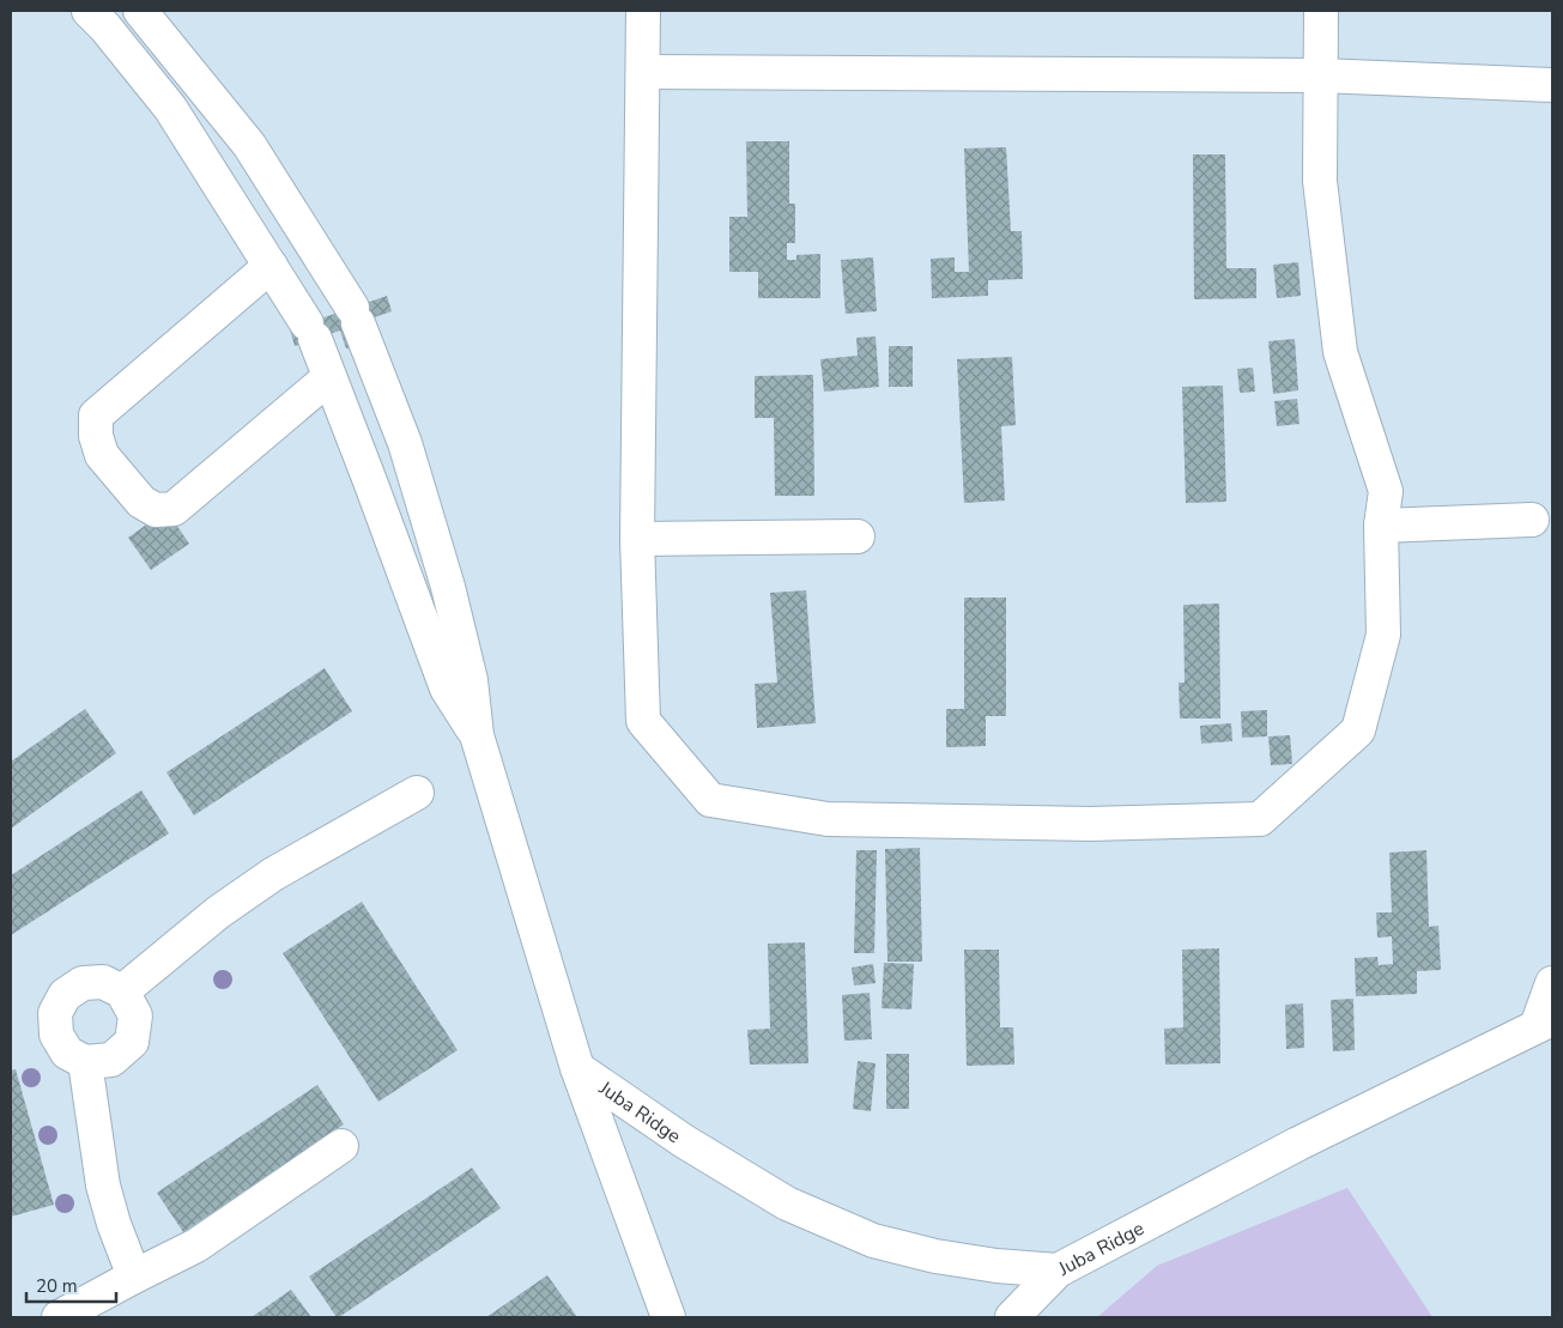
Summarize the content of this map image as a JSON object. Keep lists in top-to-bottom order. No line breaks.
{"streets":{"street":["Juba Ridge"]},"scale_bar":"20 m"}
